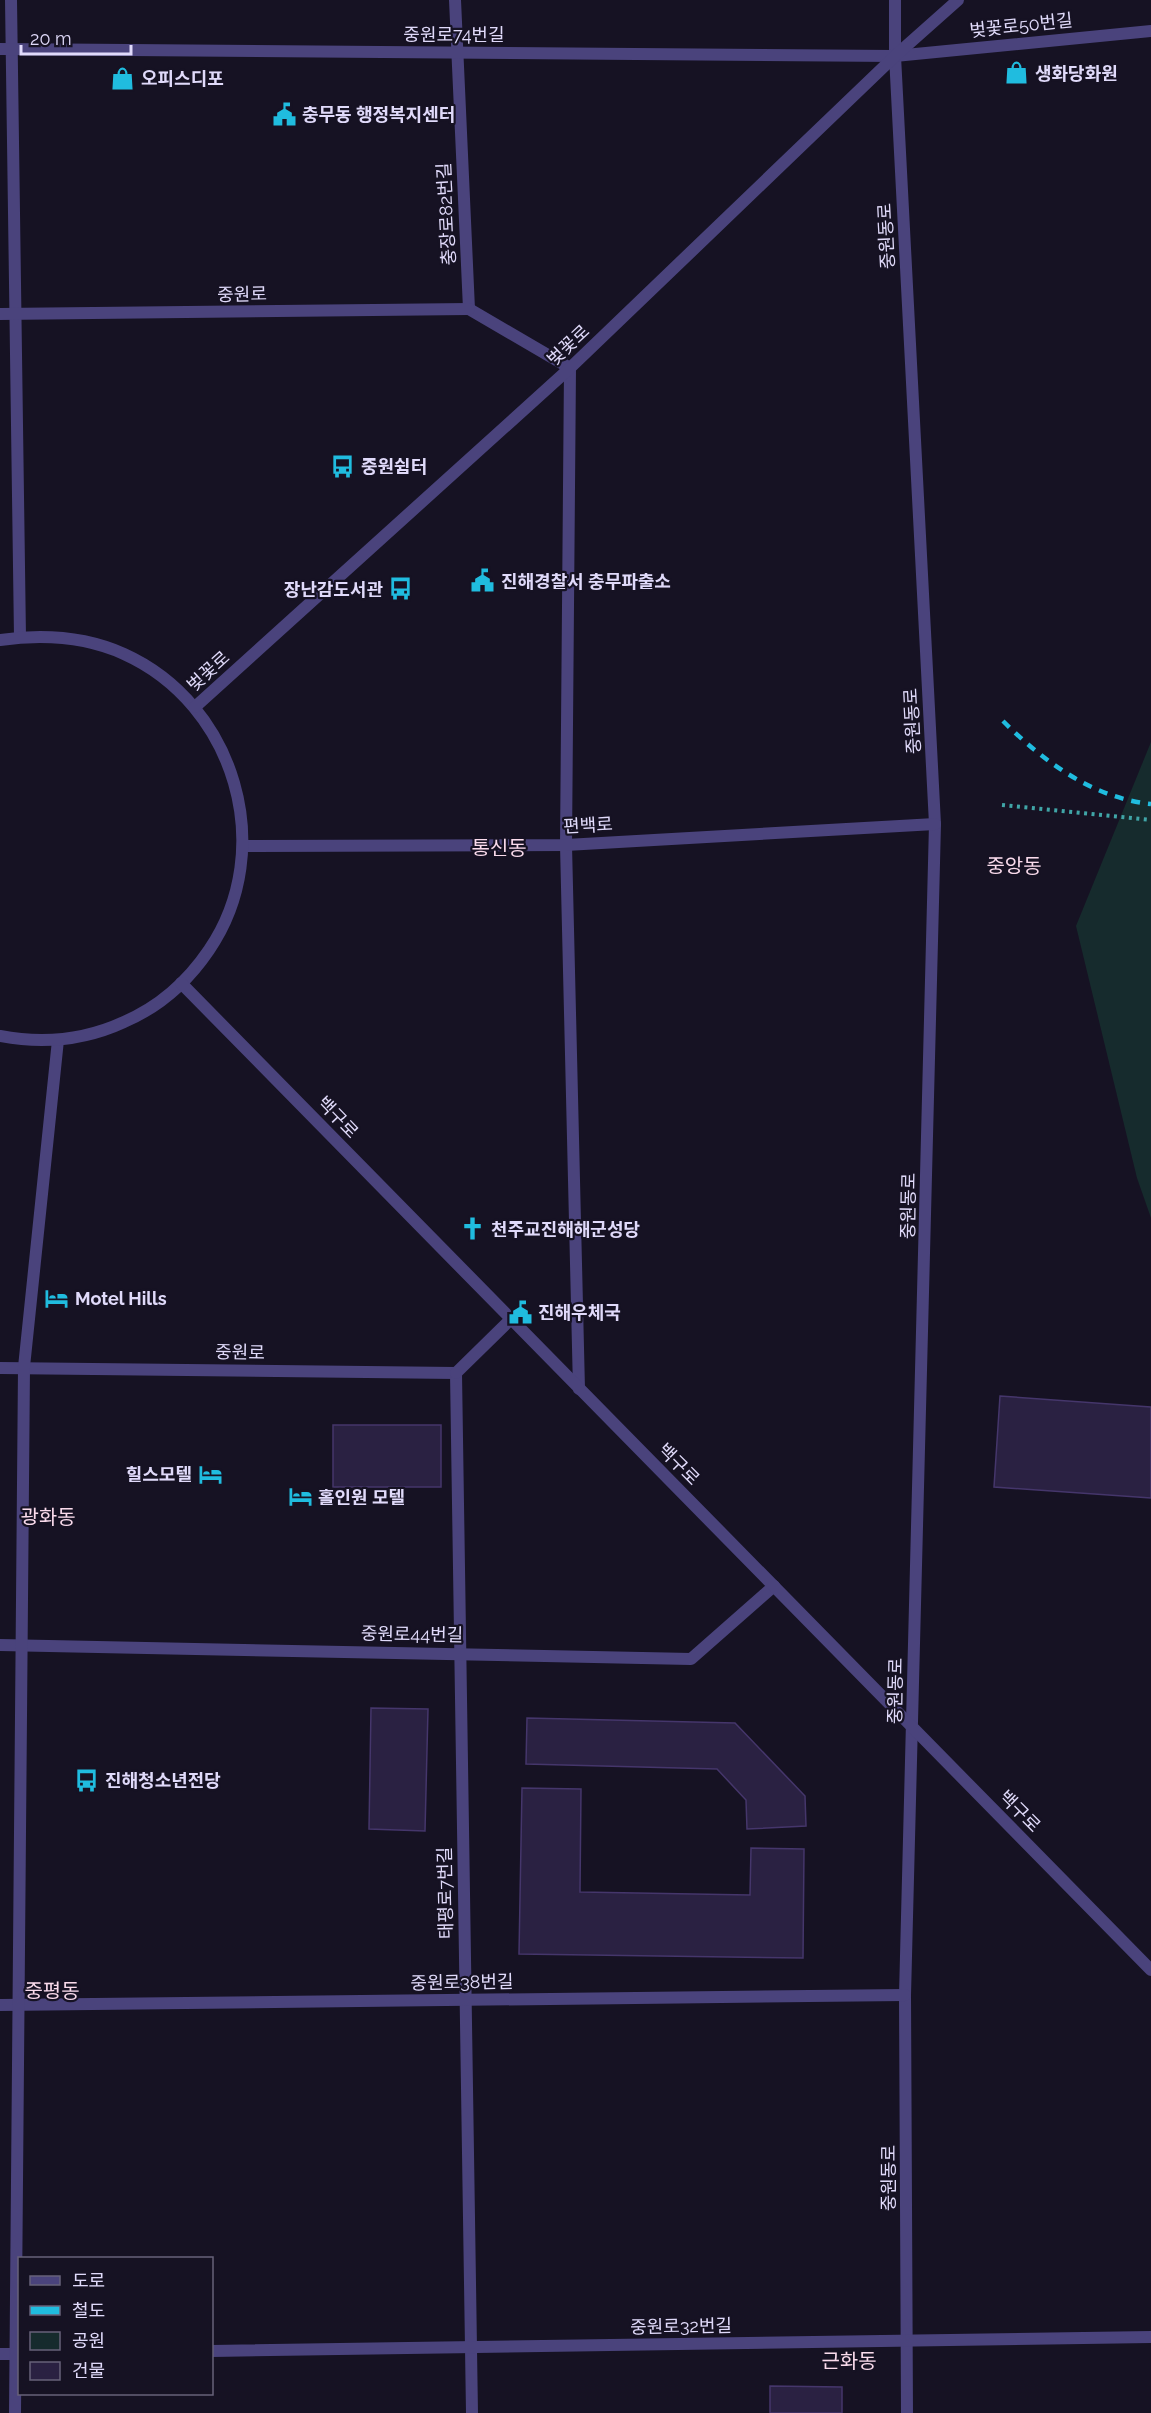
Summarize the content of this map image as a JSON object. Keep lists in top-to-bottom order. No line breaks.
{"streets":{"street":["벚꽃로50번길","중원로74번길","충장로82번길","중원동로","중원로","벚꽃로","편백로","백구로","중원로44번길","태평로7번길","중원로38번길","중원로32번길"]},"crossings":[["벚꽃로50번길","중원로74번길"],["벚꽃로50번길","중원동로"],["벚꽃로50번길","벚꽃로"],["중원로74번길","충장로82번길"],["중원로74번길","중원동로"],["중원로74번길","벚꽃로"],["충장로82번길","중원로"],["중원동로","벚꽃로"],["중원동로","편백로"],["중원동로","백구로"],["중원동로","중원로38번길"],["중원동로","중원로32번길"],["중원로","태평로7번길"],["백구로","중원로44번길"],["중원로44번길","태평로7번길"],["태평로7번길","중원로38번길"],["태평로7번길","중원로32번길"]],"districts":["통신동","중앙동","광화동","중평동","근화동"],"places":{"shop":["생화당화원","오피스디포"],"public building":["충무동 행정복지센터","진해경찰서 충무파출소","진해우체국"],"bus stop":["중원쉼터","장난감도서관","진해청소년전당"],"church":["천주교진해해군성당"],"hotel":["Motel Hills","힐스모텔","홀인원 모텔"]},"legend":["도로","철도","공원","건물"],"scale_bar":"20 m"}
